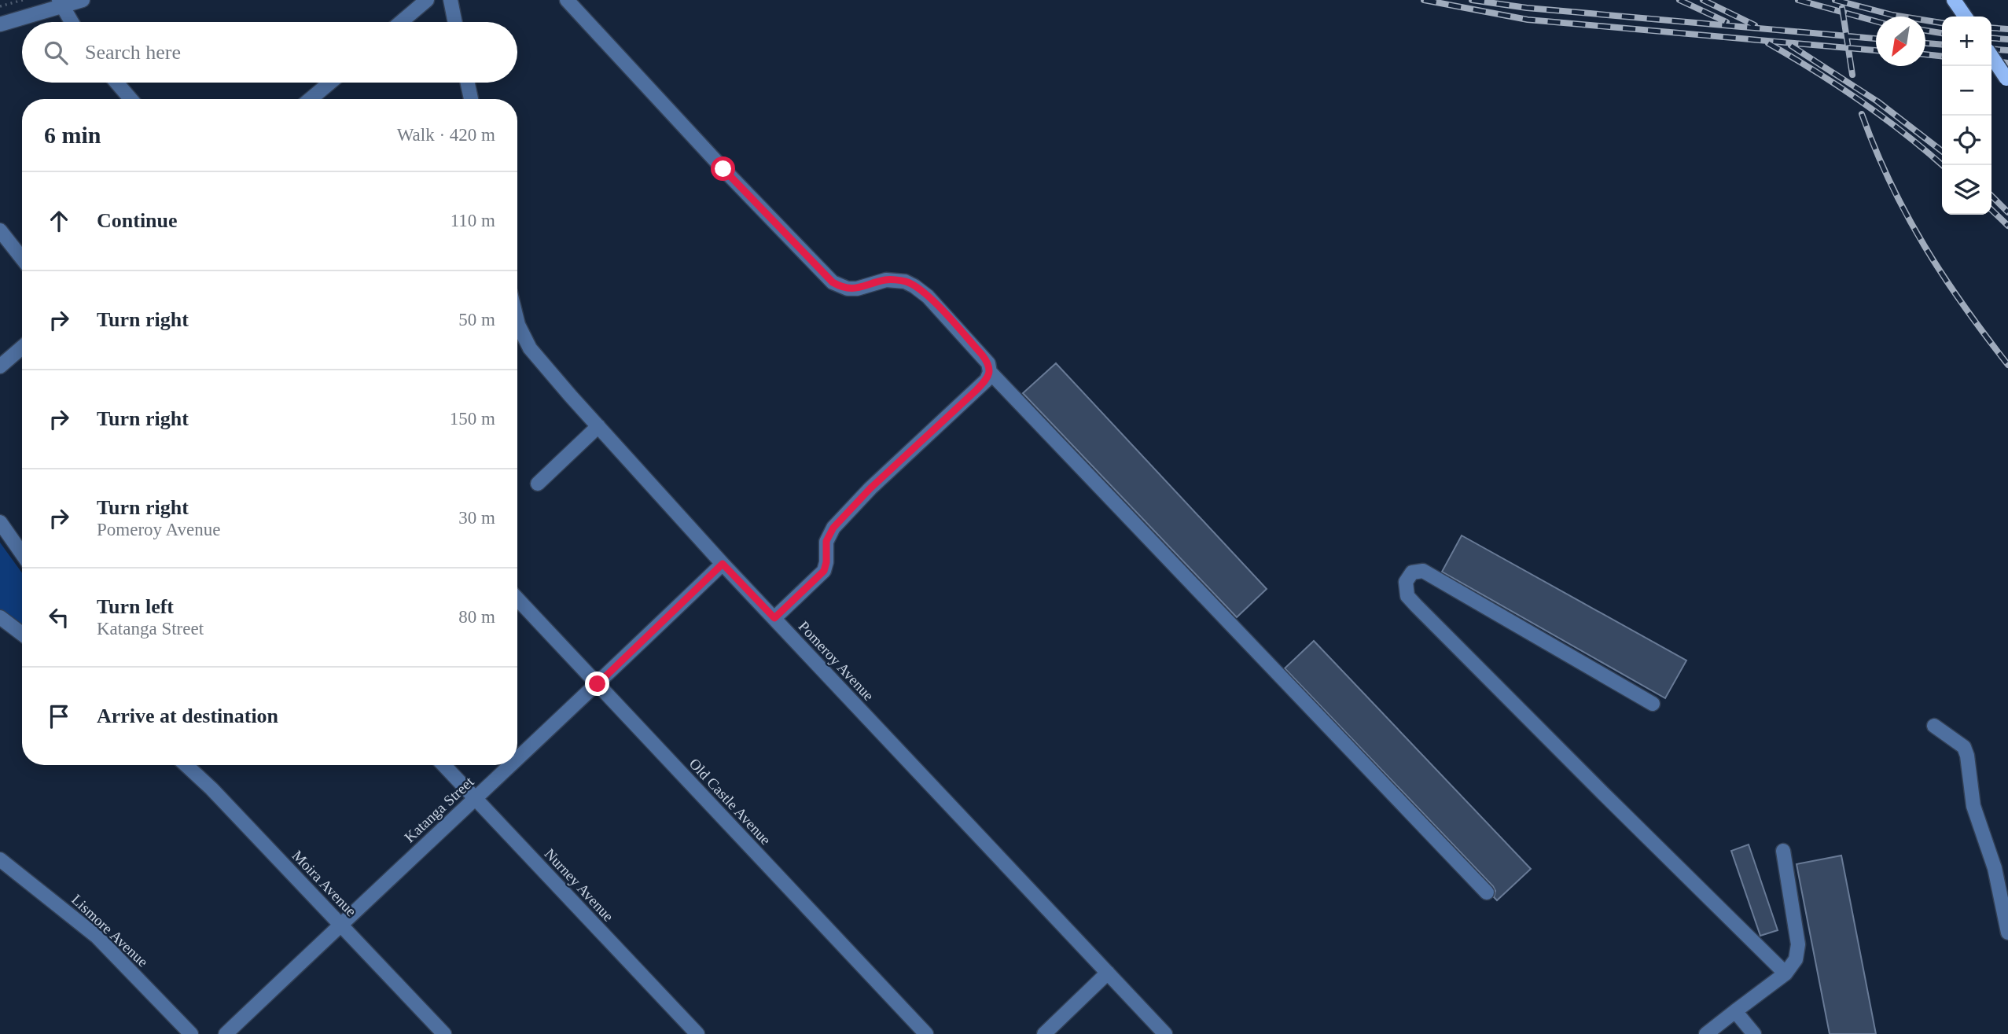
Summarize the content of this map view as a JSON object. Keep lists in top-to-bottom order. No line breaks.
{"streets":{"street":["Pomeroy Avenue","Old Castle Avenue","Katanga Street","Moira Avenue","Nurney Avenue","Lismore Avenue"]},"crossings":[["Pomeroy Avenue","Katanga Street"],["Old Castle Avenue","Katanga Street"],["Katanga Street","Moira Avenue"],["Katanga Street","Nurney Avenue"]],"north":"bottom left","page":{"map_buttons":["+","−"],"search":"Search here","heading":["6 min","Walk · 420 m"],"list":[["Continue","110 m"],["Turn right","50 m"],["Turn right","150 m"],["Turn right","Pomeroy Avenue","30 m"],["Turn left","Katanga Street","80 m"],"Arrive at destination"]}}
